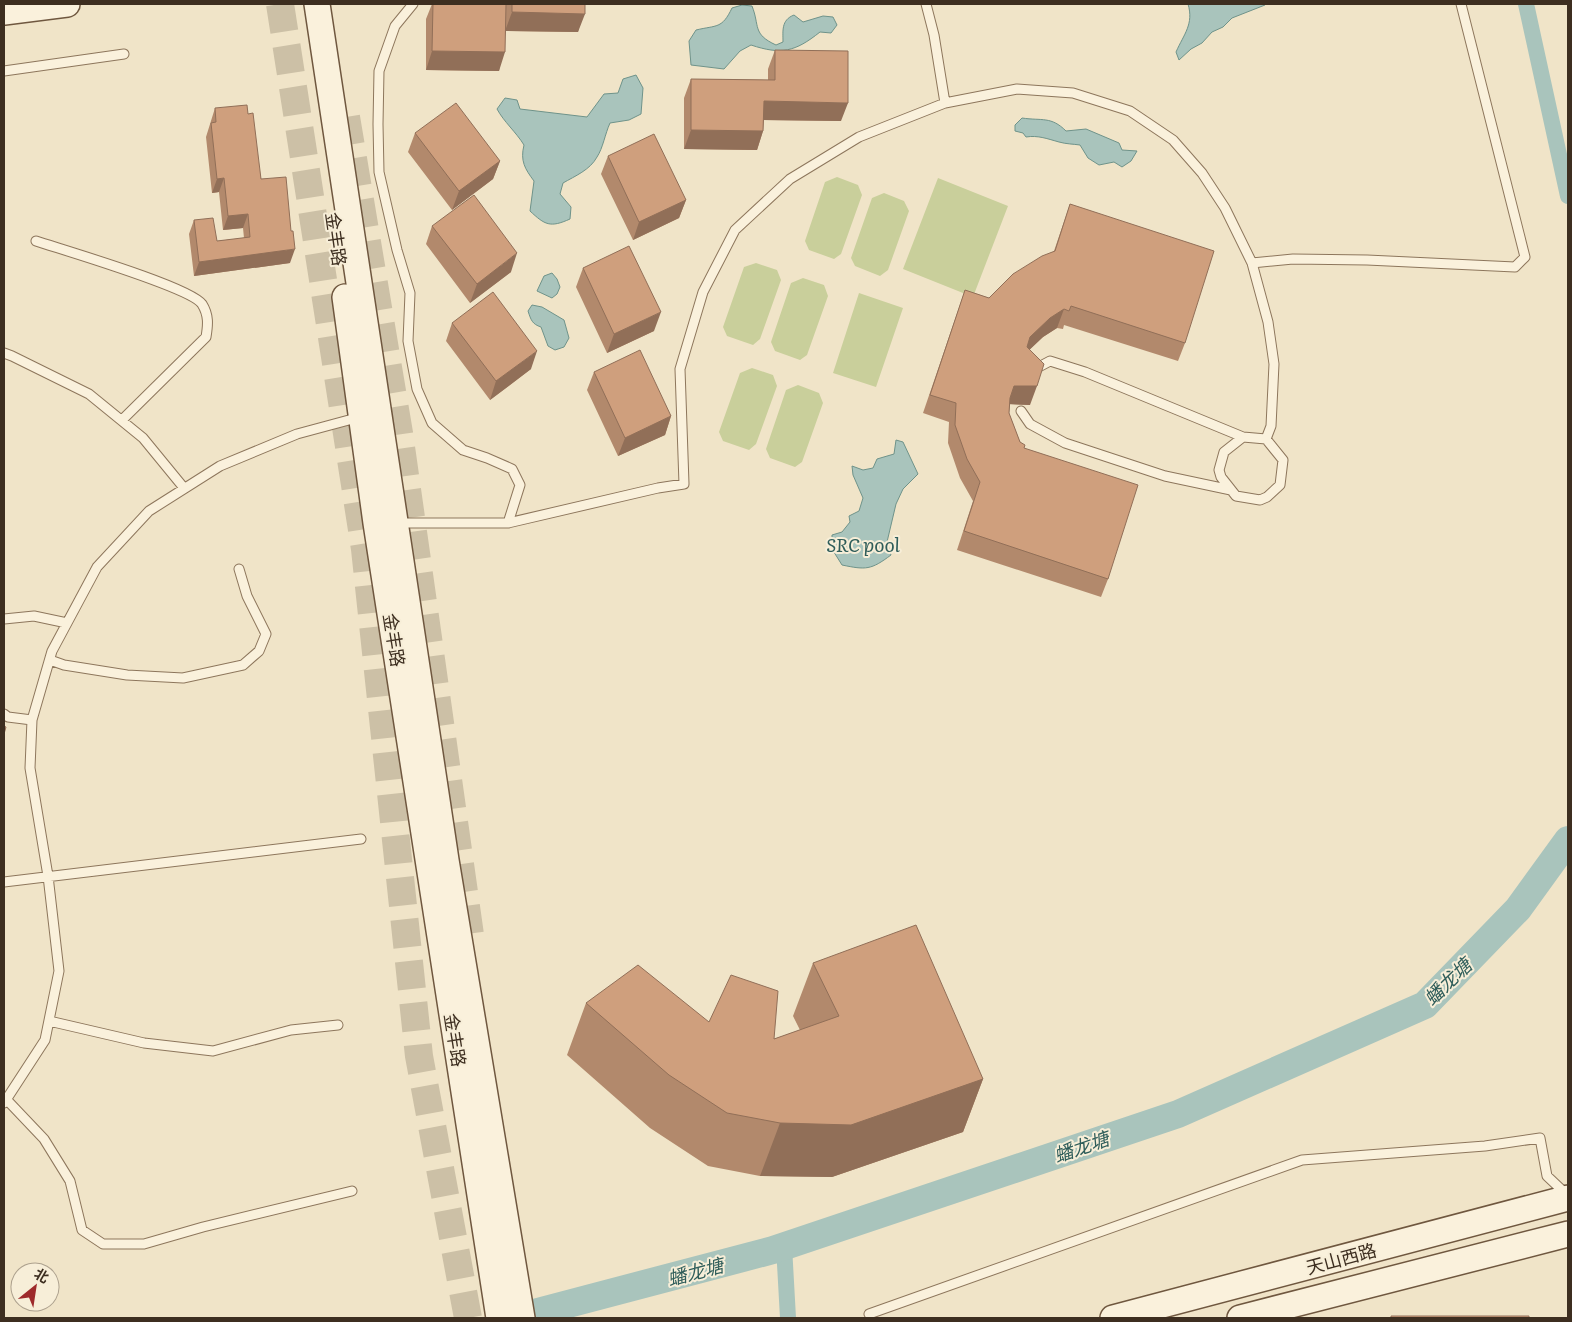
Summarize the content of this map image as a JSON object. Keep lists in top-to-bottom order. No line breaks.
{"streets":{"main road":["金丰路","天山西路"]},"water":["SRC pool","蟠龙塘"],"north":"top right"}
